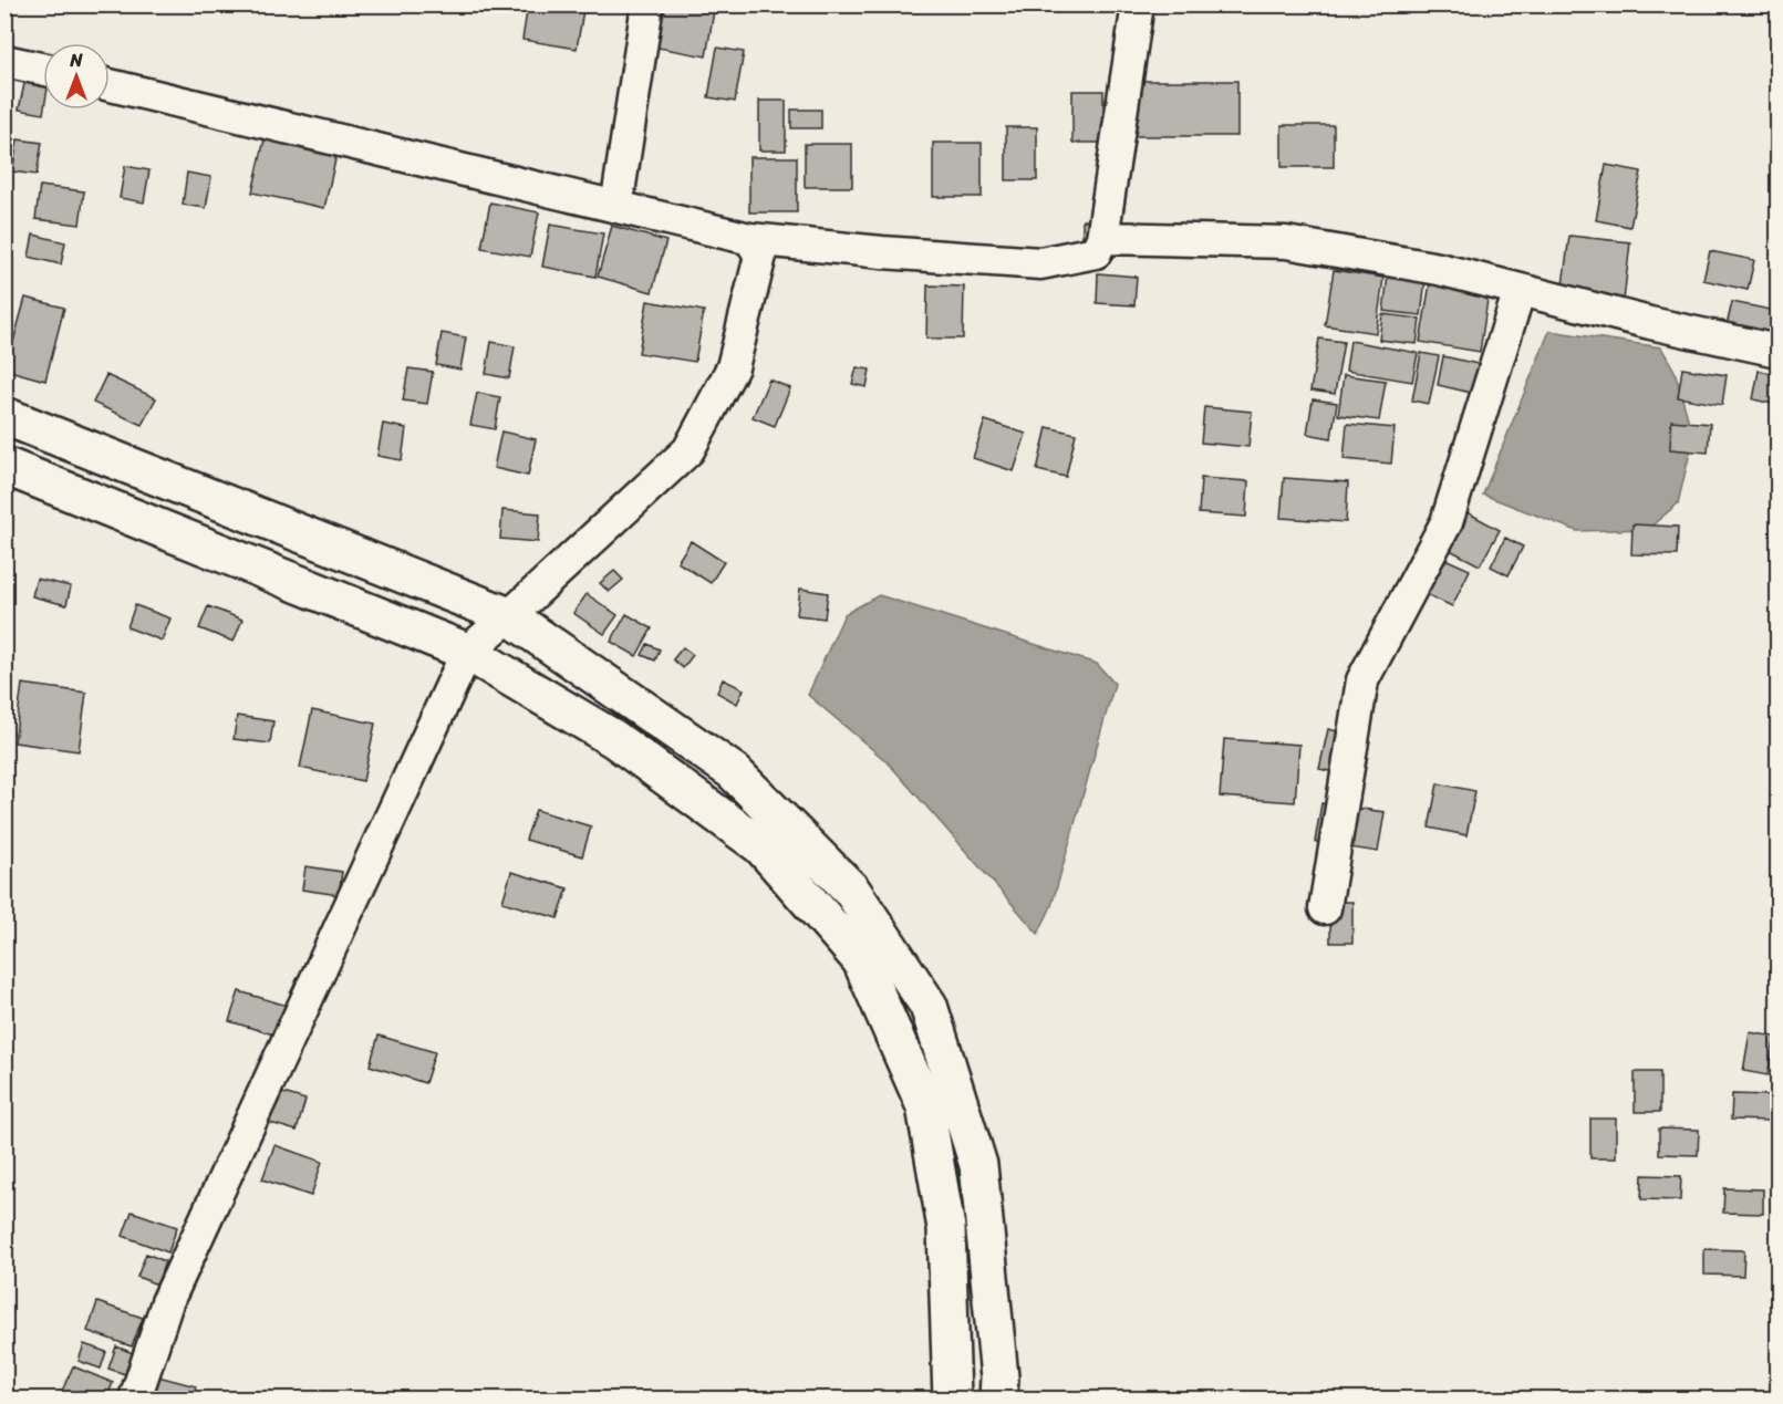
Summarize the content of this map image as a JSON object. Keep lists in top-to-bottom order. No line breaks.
{"north":"top"}
